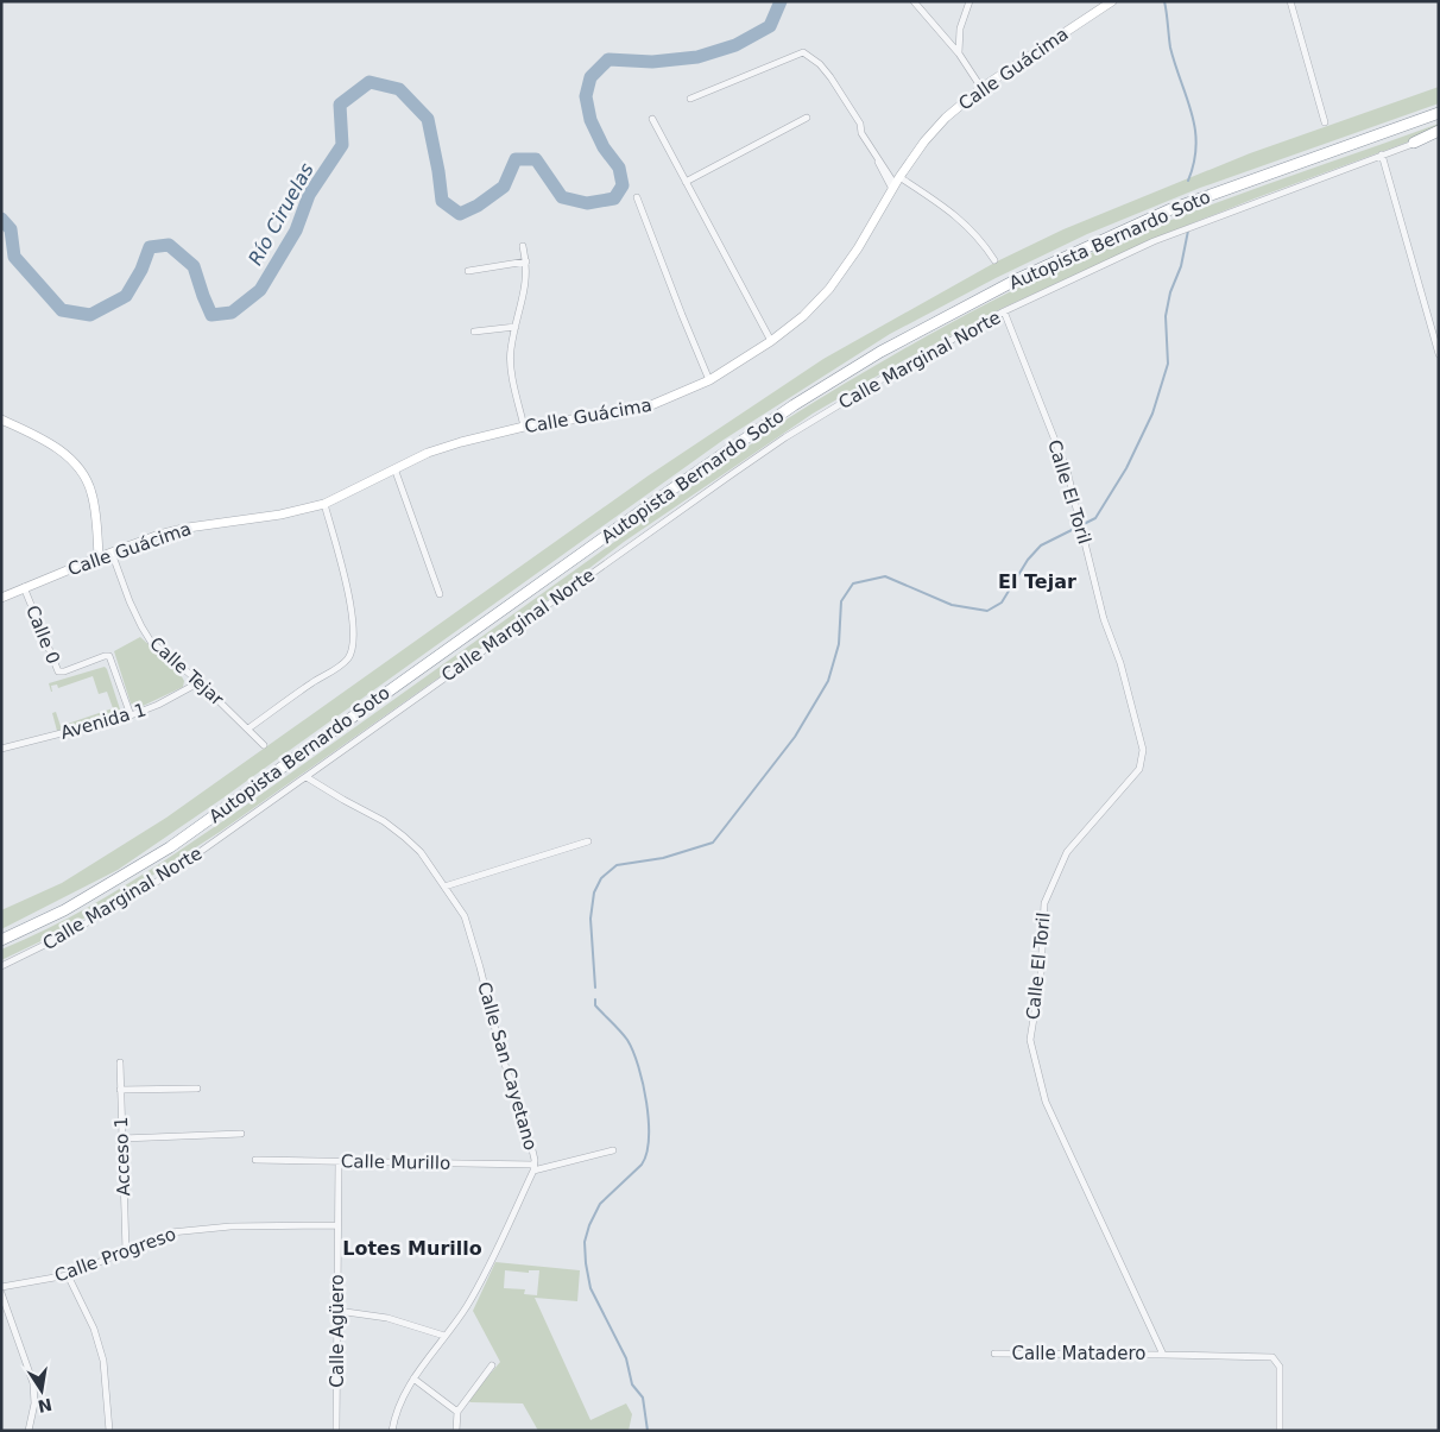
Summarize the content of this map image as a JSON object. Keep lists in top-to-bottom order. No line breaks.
{"streets":{"highway":["Autopista Bernardo Soto"],"main road":["Calle Guácima"],"street":["Calle Marginal Norte","Calle El Toril","Calle 0","Calle Tejar","Avenida 1","Calle San Cayetano","Acceso 1","Calle Murillo","Calle Progreso","Calle Agüero","Calle Matadero"]},"crossings":[["Calle Guácima","Calle 0"],["Calle Guácima","Calle Tejar"],["Calle Marginal Norte","Calle El Toril"],["Calle Marginal Norte","Calle San Cayetano"],["Calle El Toril","Calle Matadero"],["Calle 0","Avenida 1"],["Calle Tejar","Avenida 1"],["Calle San Cayetano","Calle Murillo"],["Acceso 1","Calle Progreso"],["Calle Murillo","Calle Agüero"],["Calle Progreso","Calle Agüero"]],"districts":["El Tejar","Lotes Murillo"],"water":["Río Ciruelas"],"north":"bottom"}
